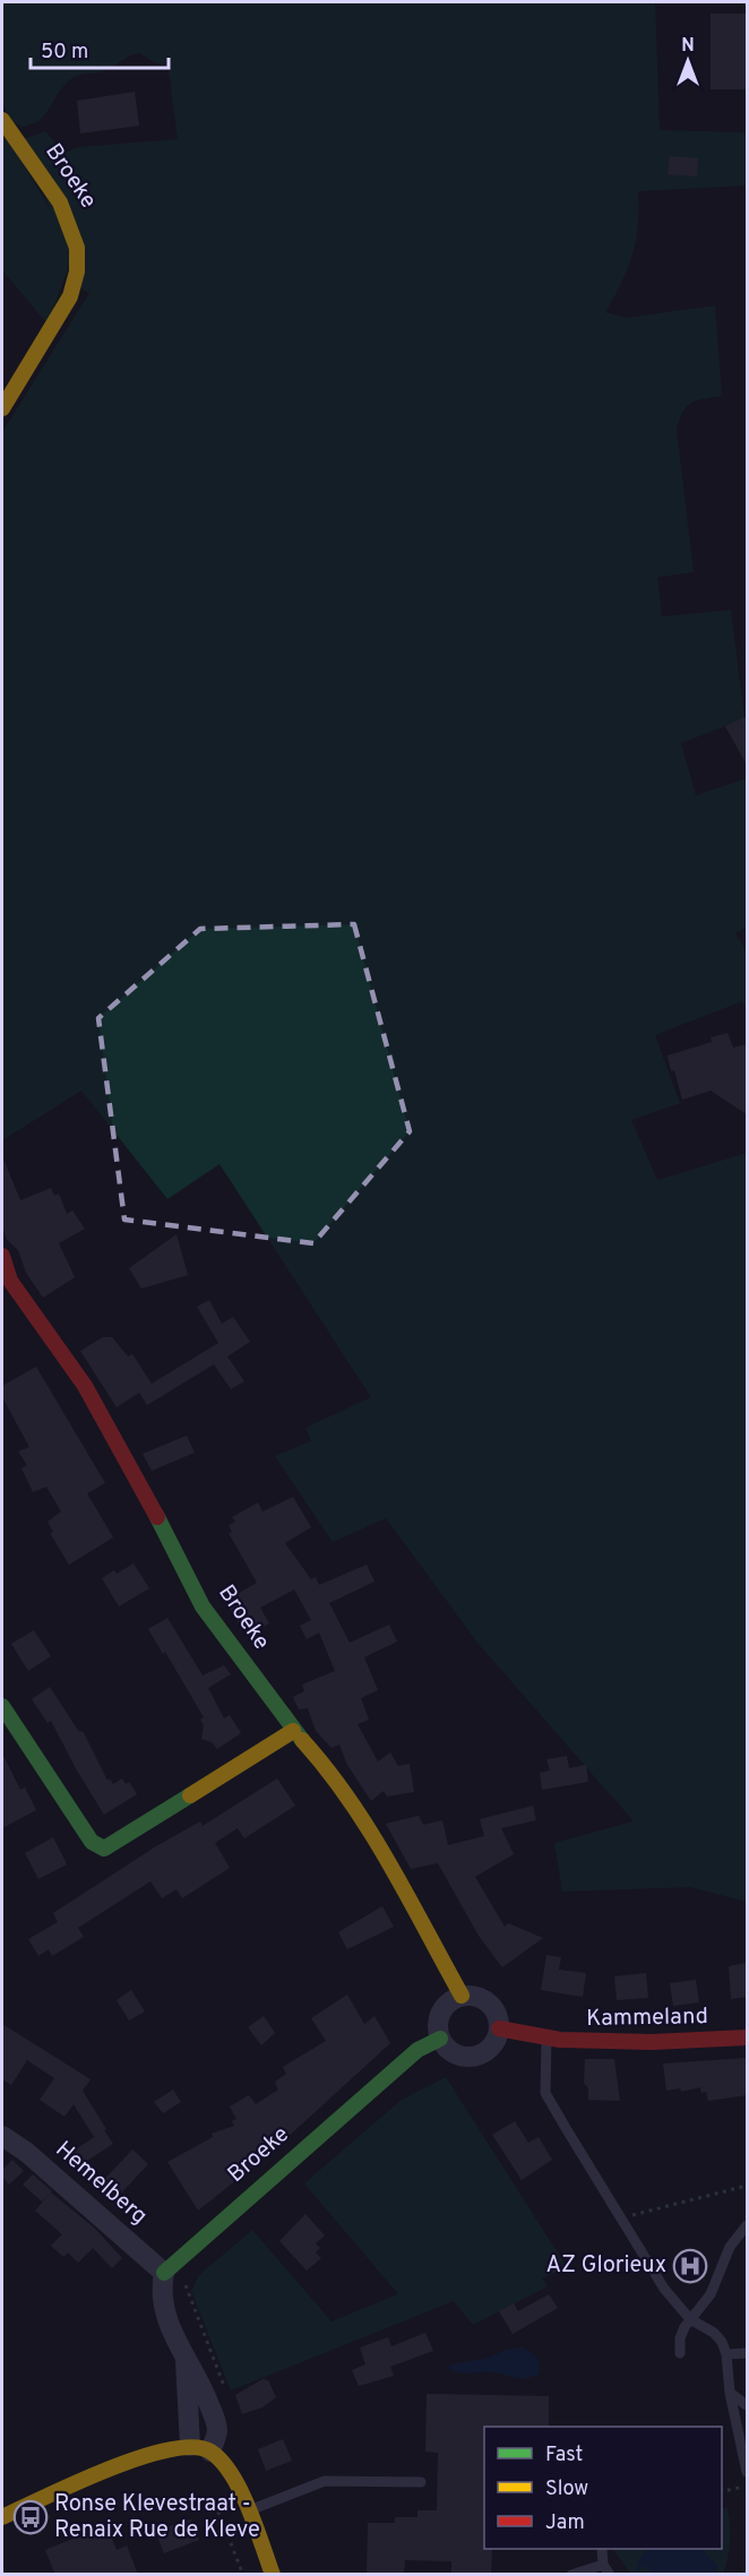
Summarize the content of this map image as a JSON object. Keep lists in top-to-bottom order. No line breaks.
{"streets":{"street":["Broeke","Kammeland","Hemelberg"]},"crossings":[["Broeke","Kammeland"],["Broeke","Hemelberg"]],"places":{"hospital":["AZ Glorieux"],"bus stop":["Ronse Klevestraat - Renaix Rue de Kleve"]},"legend":["Fast","Slow","Jam"],"scale_bar":"50 m","north":"top"}
